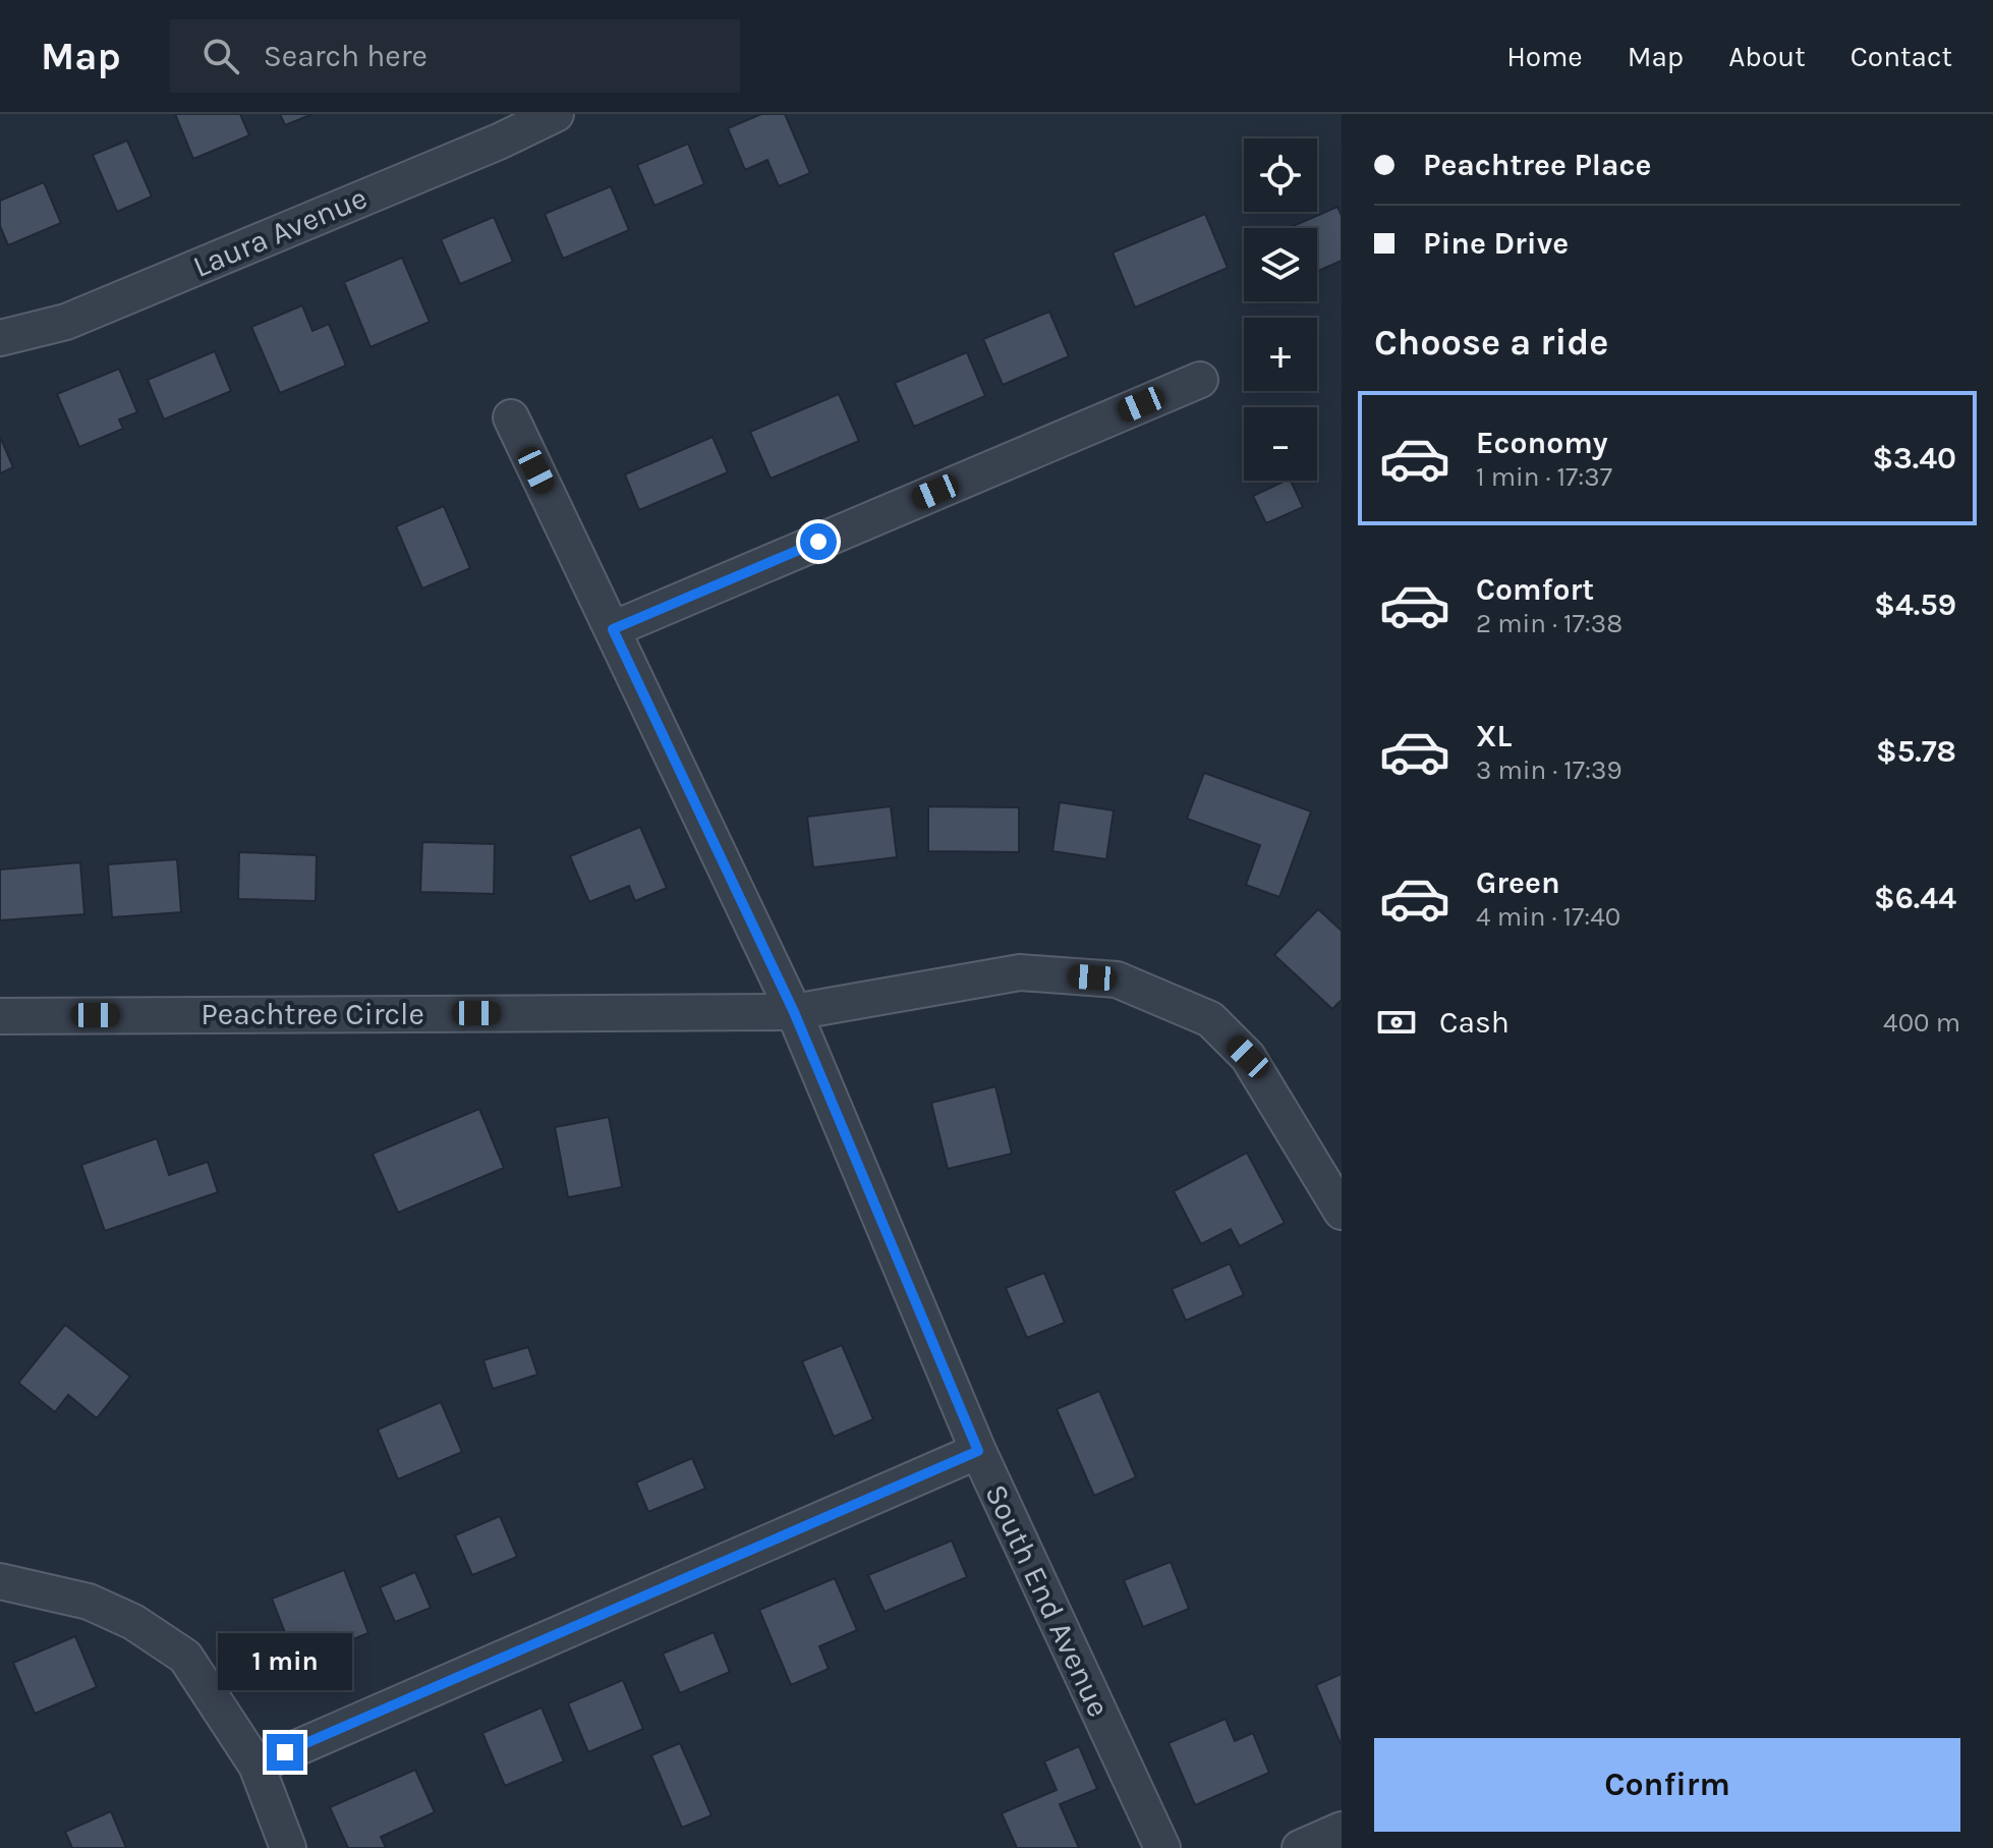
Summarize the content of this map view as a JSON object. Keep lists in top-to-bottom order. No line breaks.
{"streets":{"street":["Laura Avenue","Peachtree Circle","South End Avenue"]},"crossings":[["Peachtree Circle","South End Avenue"]],"page":{"header":"Map","search":"Search here","nav":["Home","Map","About","Contact"],"banner":["Peachtree Place","Pine Drive"],"map_buttons":["+","−"],"heading":"Choose a ride","list":[{"name":"Economy","note":"1 min · 17:37","value":"$3.40"},{"name":"Comfort","note":"2 min · 17:38","value":"$4.59"},{"name":"XL","note":"3 min · 17:39","value":"$5.78"},{"name":"Green","note":"4 min · 17:40","value":"$6.44"}],"pay":["Cash","400 m"],"bubble":"1 min","buttons":"Confirm"}}
